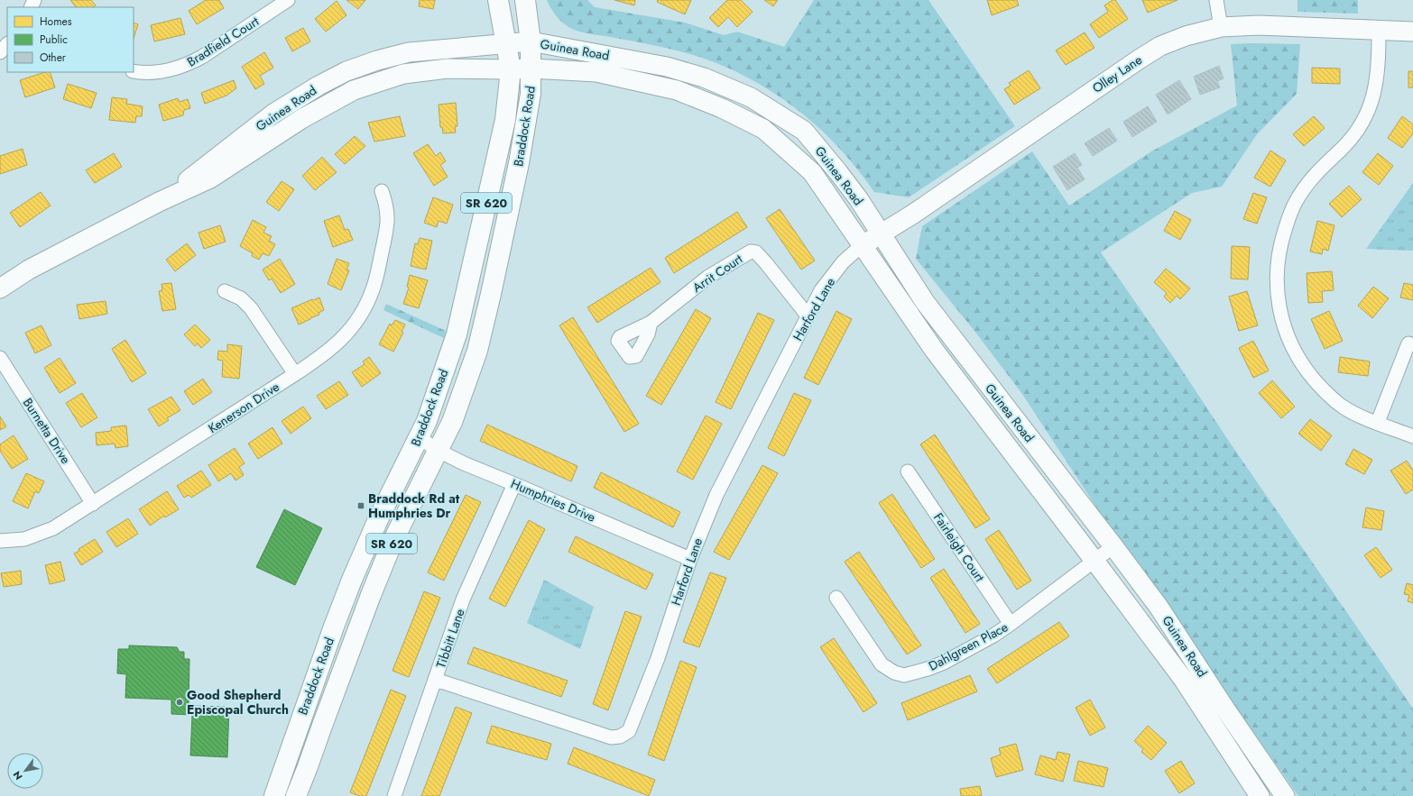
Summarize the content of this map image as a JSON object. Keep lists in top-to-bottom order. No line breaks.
{"streets":{"main road":["Guinea Road","Olley Lane","Braddock Road","SR 620"],"street":["Bradfield Court","Arrit Court","Harford Lane","Kenerson Drive","Burnetta Drive","Humphries Drive","Fairleigh Court","Tibbitt Lane","Dahlgreen Place"]},"crossings":[["Guinea Road","Olley Lane"],["Guinea Road","Braddock Road"],["Guinea Road","Harford Lane"],["Guinea Road","Dahlgreen Place"],["Olley Lane","Harford Lane"],["Braddock Road","Humphries Drive"],["Arrit Court","Harford Lane"],["Harford Lane","Humphries Drive"],["Harford Lane","Tibbitt Lane"],["Kenerson Drive","Burnetta Drive"],["Humphries Drive","Tibbitt Lane"],["Fairleigh Court","Dahlgreen Place"]],"places":{"transit":["Braddock Rd at Humphries Dr"],"other":["Good Shepherd Episcopal Church"]},"legend":["Homes","Public","Other"],"north":"bottom left"}
